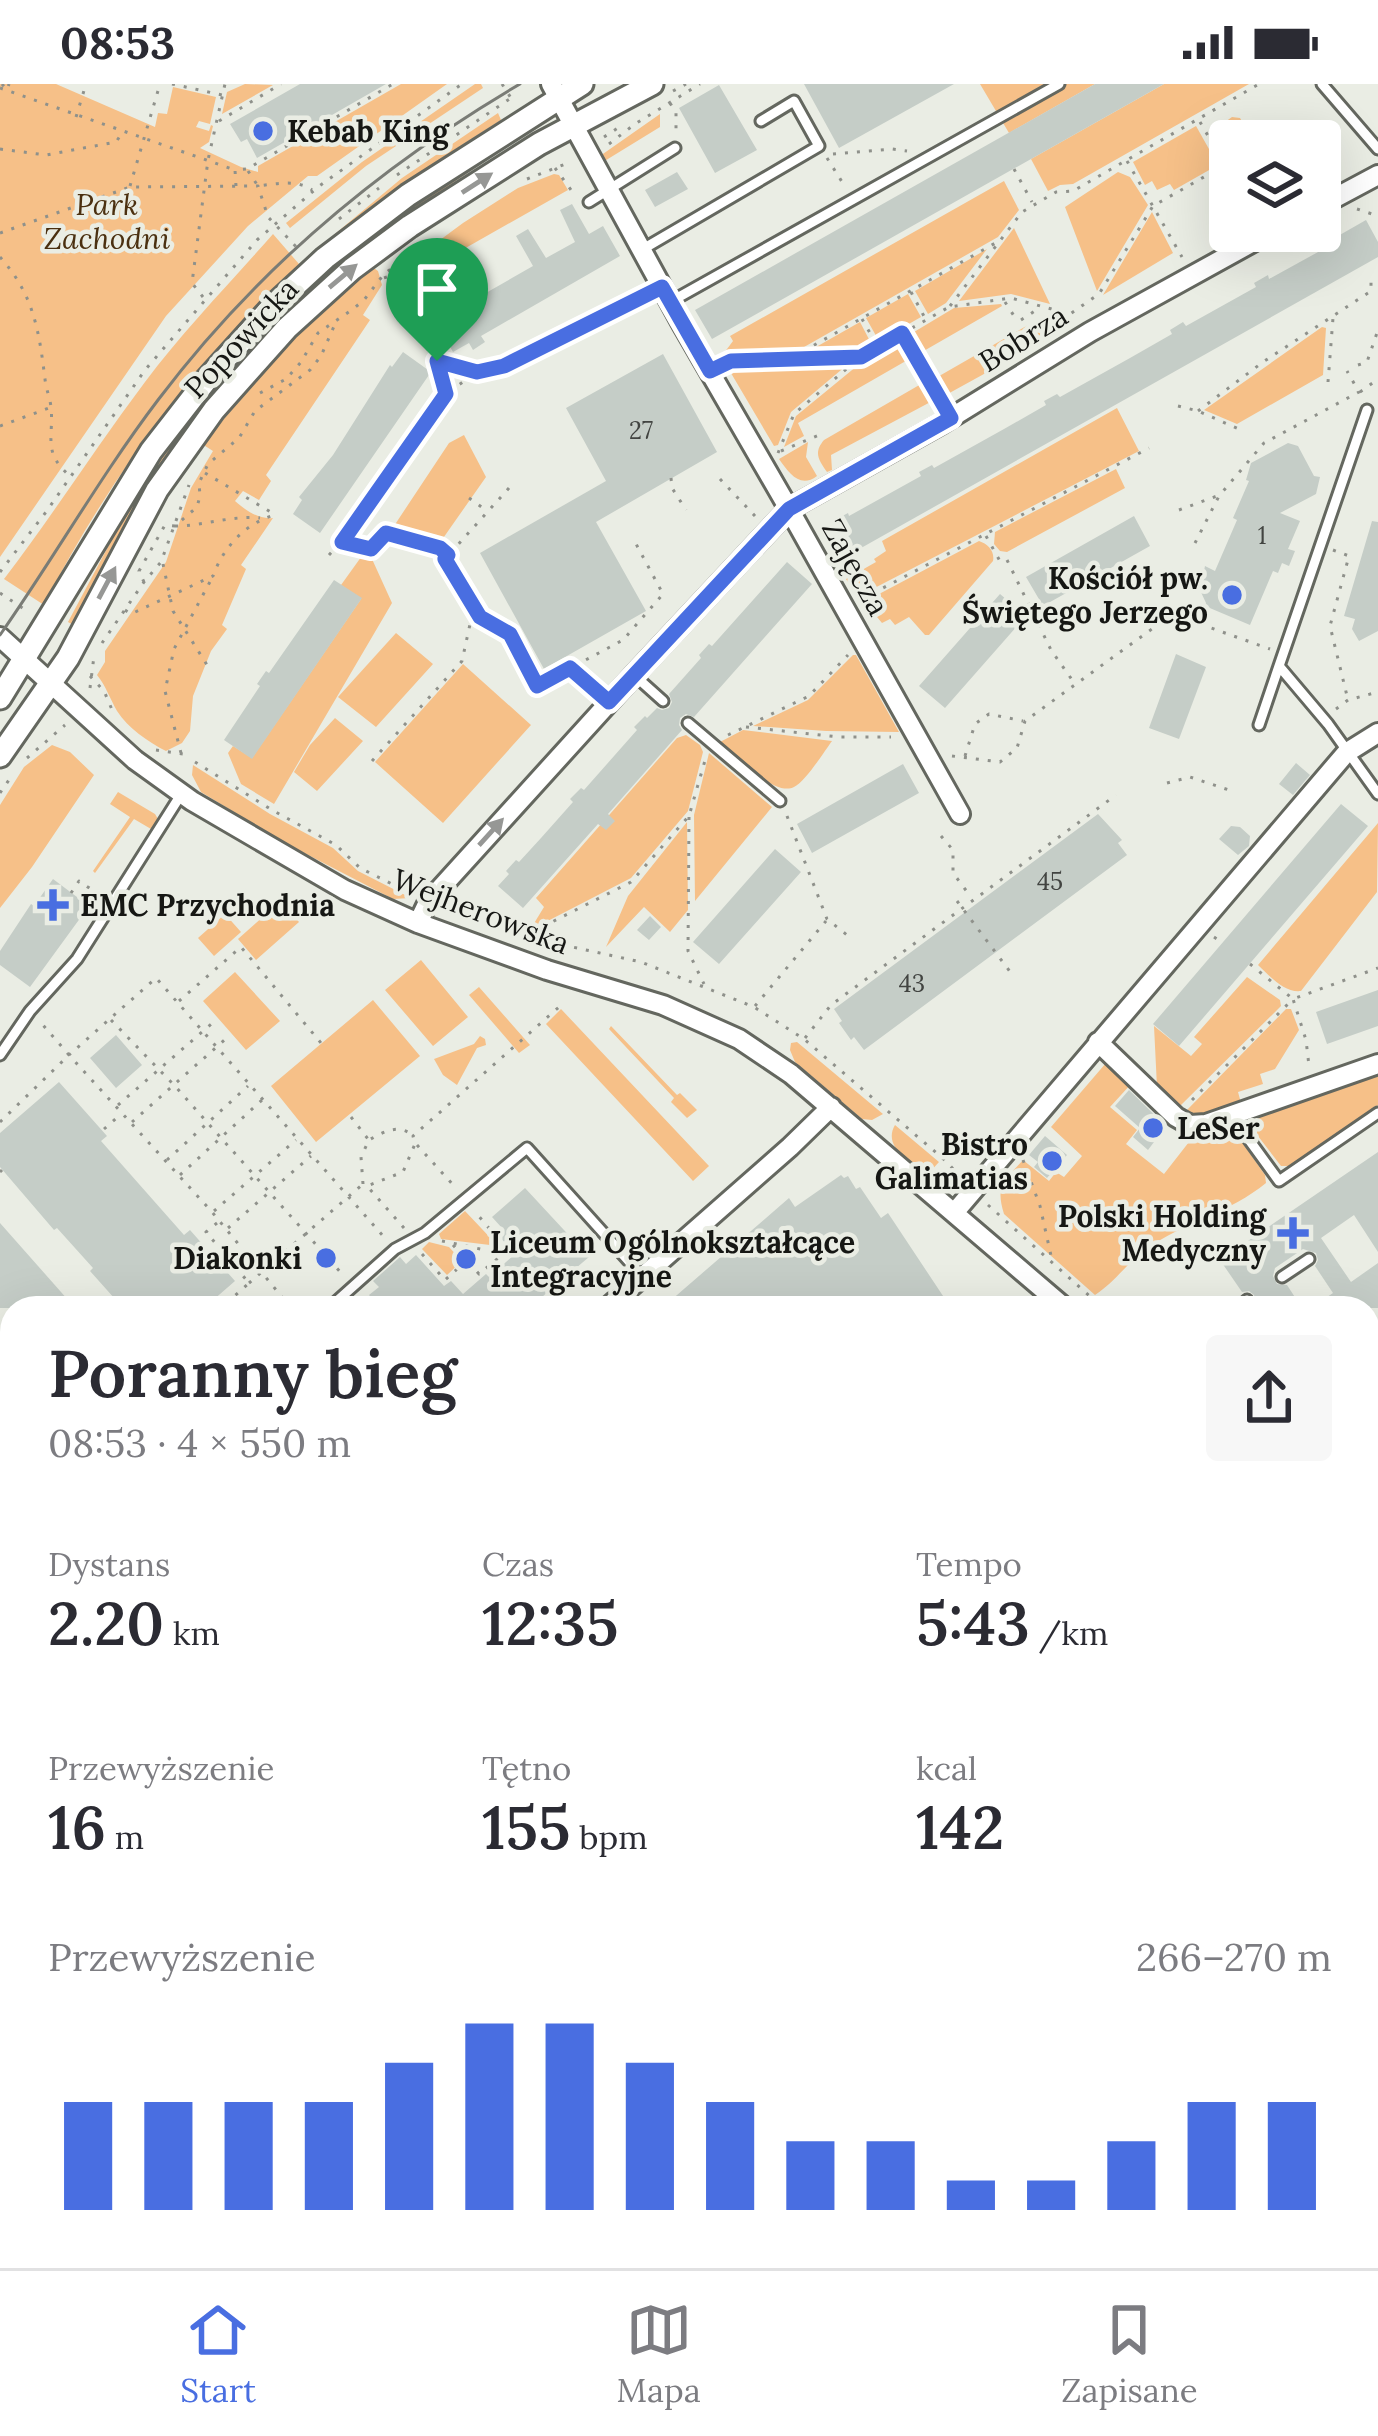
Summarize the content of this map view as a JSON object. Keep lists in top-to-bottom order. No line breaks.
{"streets":{"street":["Popowicka","Bobrza","Zajęcza","Wejherowska"]},"crossings":[["Popowicka","Zajęcza"],["Popowicka","Wejherowska"],["Bobrza","Zajęcza"],["Bobrza","Wejherowska"]],"parks":["Park Zachodni"],"places":{"other":["Kebab King","Kościół pw. Świętego Jerzego","LeSer","Bistro Galimatias","Diakonki","Liceum Ogólnokształcące Integracyjne"],"health":["EMC Przychodnia","Polski Holding Medyczny"]},"house_numbers":["27","1","45","43"],"page":{"status":"08:53","heading":["Poranny bieg","08:53 · 4 × 550 m"],"stats":[["Dystans","2.20 km"],["Czas","12:35"],["Tempo","5:43 /km"],["Przewyższenie","16 m"],["Tętno","155 bpm"],["kcal","142"]],"chart":["Przewyższenie","266–270 m"],"tabs":["Start","Mapa","Zapisane"]}}
